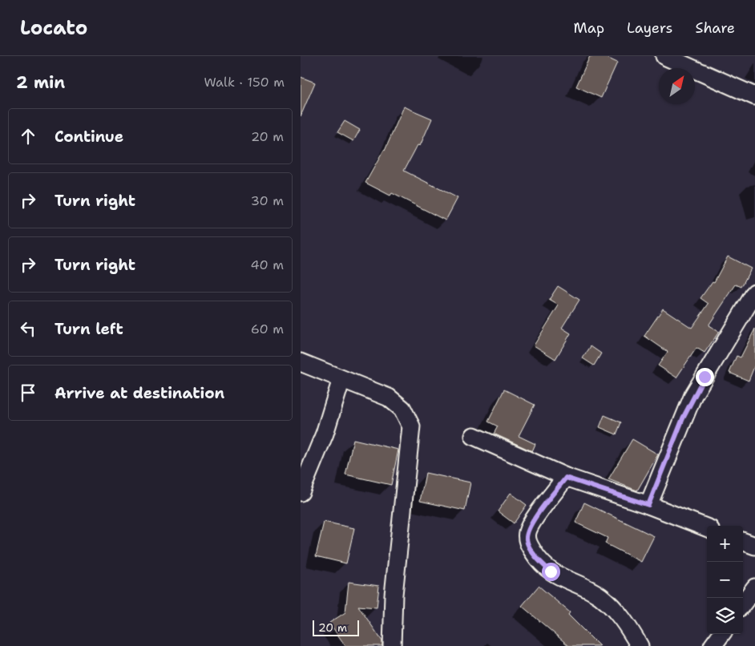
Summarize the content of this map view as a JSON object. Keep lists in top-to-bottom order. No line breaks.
{"scale_bar":"20 m","north":"top right","page":{"header":"Locato","nav":["Map","Layers","Share"],"heading":["2 min","Walk · 150 m"],"list":[["Continue","20 m"],["Turn right","30 m"],["Turn right","40 m"],["Turn left","60 m"],"Arrive at destination"],"map_buttons":["+","−"],"scale":"20 m"}}
